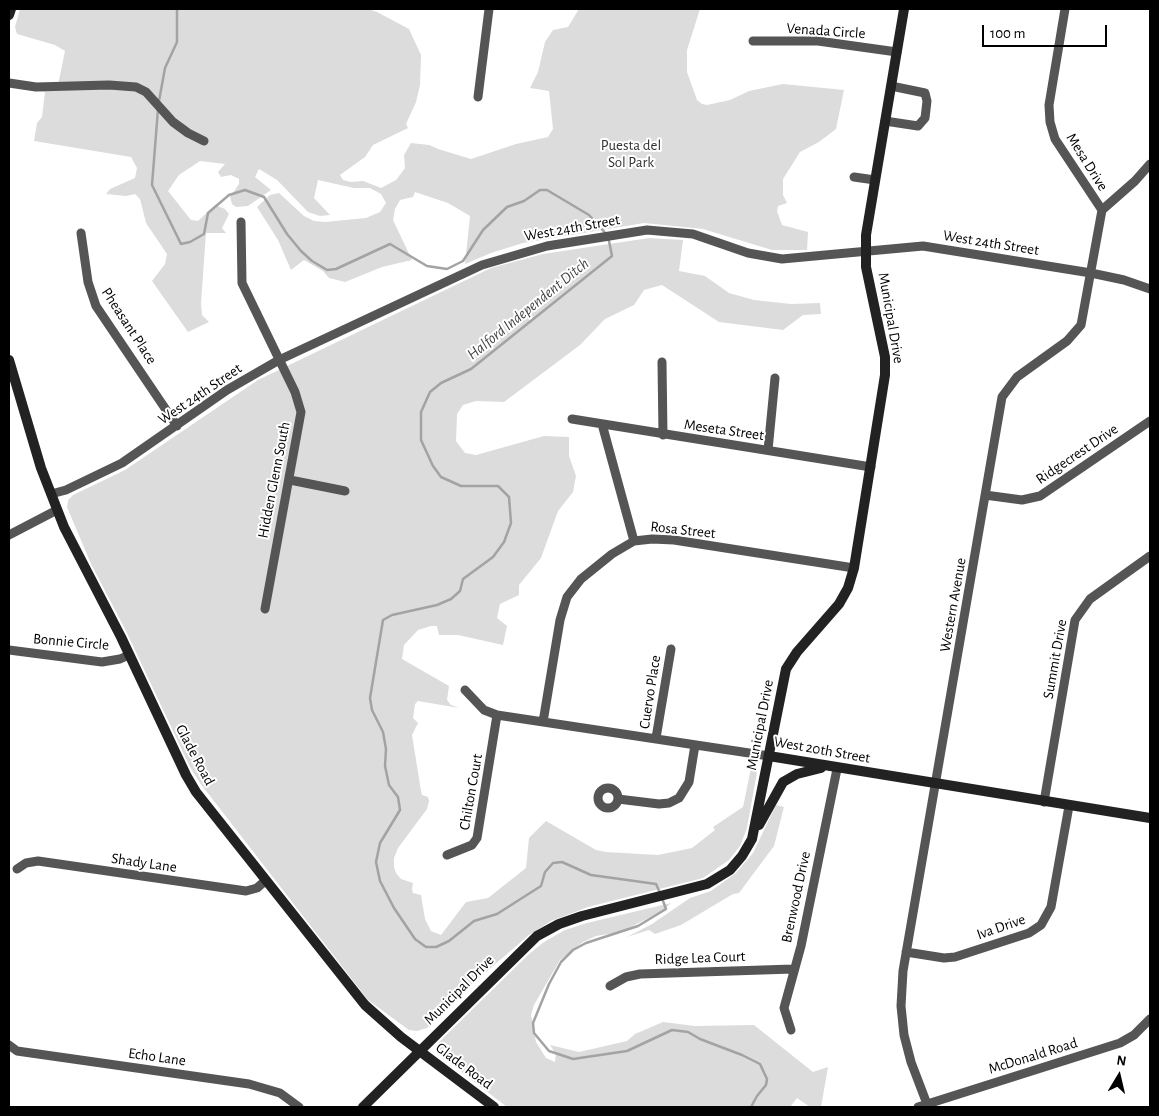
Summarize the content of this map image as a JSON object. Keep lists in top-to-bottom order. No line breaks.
{"streets":{"street":["Venada Circle","Mesa Drive","West 24th Street","Municipal Drive","Pheasant Place","Meseta Street","Ridgecrest Drive","Hidden Glenn South","Rosa Street","Western Avenue","Bonnie Circle","Summit Drive","Cuervo Place","West 20th Street","Glade Road","Chilton Court","Shady Lane","Brenwood Drive","Iva Drive","Ridge Lea Court","McDonald Road","Echo Lane"]},"crossings":[["Venada Circle","Municipal Drive"],["Mesa Drive","Western Avenue"],["West 24th Street","Municipal Drive"],["West 24th Street","Pheasant Place"],["West 24th Street","Hidden Glenn South"],["West 24th Street","Western Avenue"],["West 24th Street","Glade Road"],["Municipal Drive","Meseta Street"],["Municipal Drive","Rosa Street"],["Municipal Drive","West 20th Street"],["Municipal Drive","Glade Road"],["Ridgecrest Drive","Western Avenue"],["Rosa Street","West 20th Street"],["Western Avenue","West 20th Street"],["Western Avenue","Iva Drive"],["Western Avenue","McDonald Road"],["Bonnie Circle","Glade Road"],["Summit Drive","West 20th Street"],["Cuervo Place","West 20th Street"],["West 20th Street","Chilton Court"],["West 20th Street","Brenwood Drive"],["West 20th Street","Iva Drive"],["Glade Road","Shady Lane"],["Brenwood Drive","Ridge Lea Court"]],"water":["Halford Independent Ditch"],"parks":["Puesta del Sol Park"],"scale_bar":"100 m","north":"top"}
